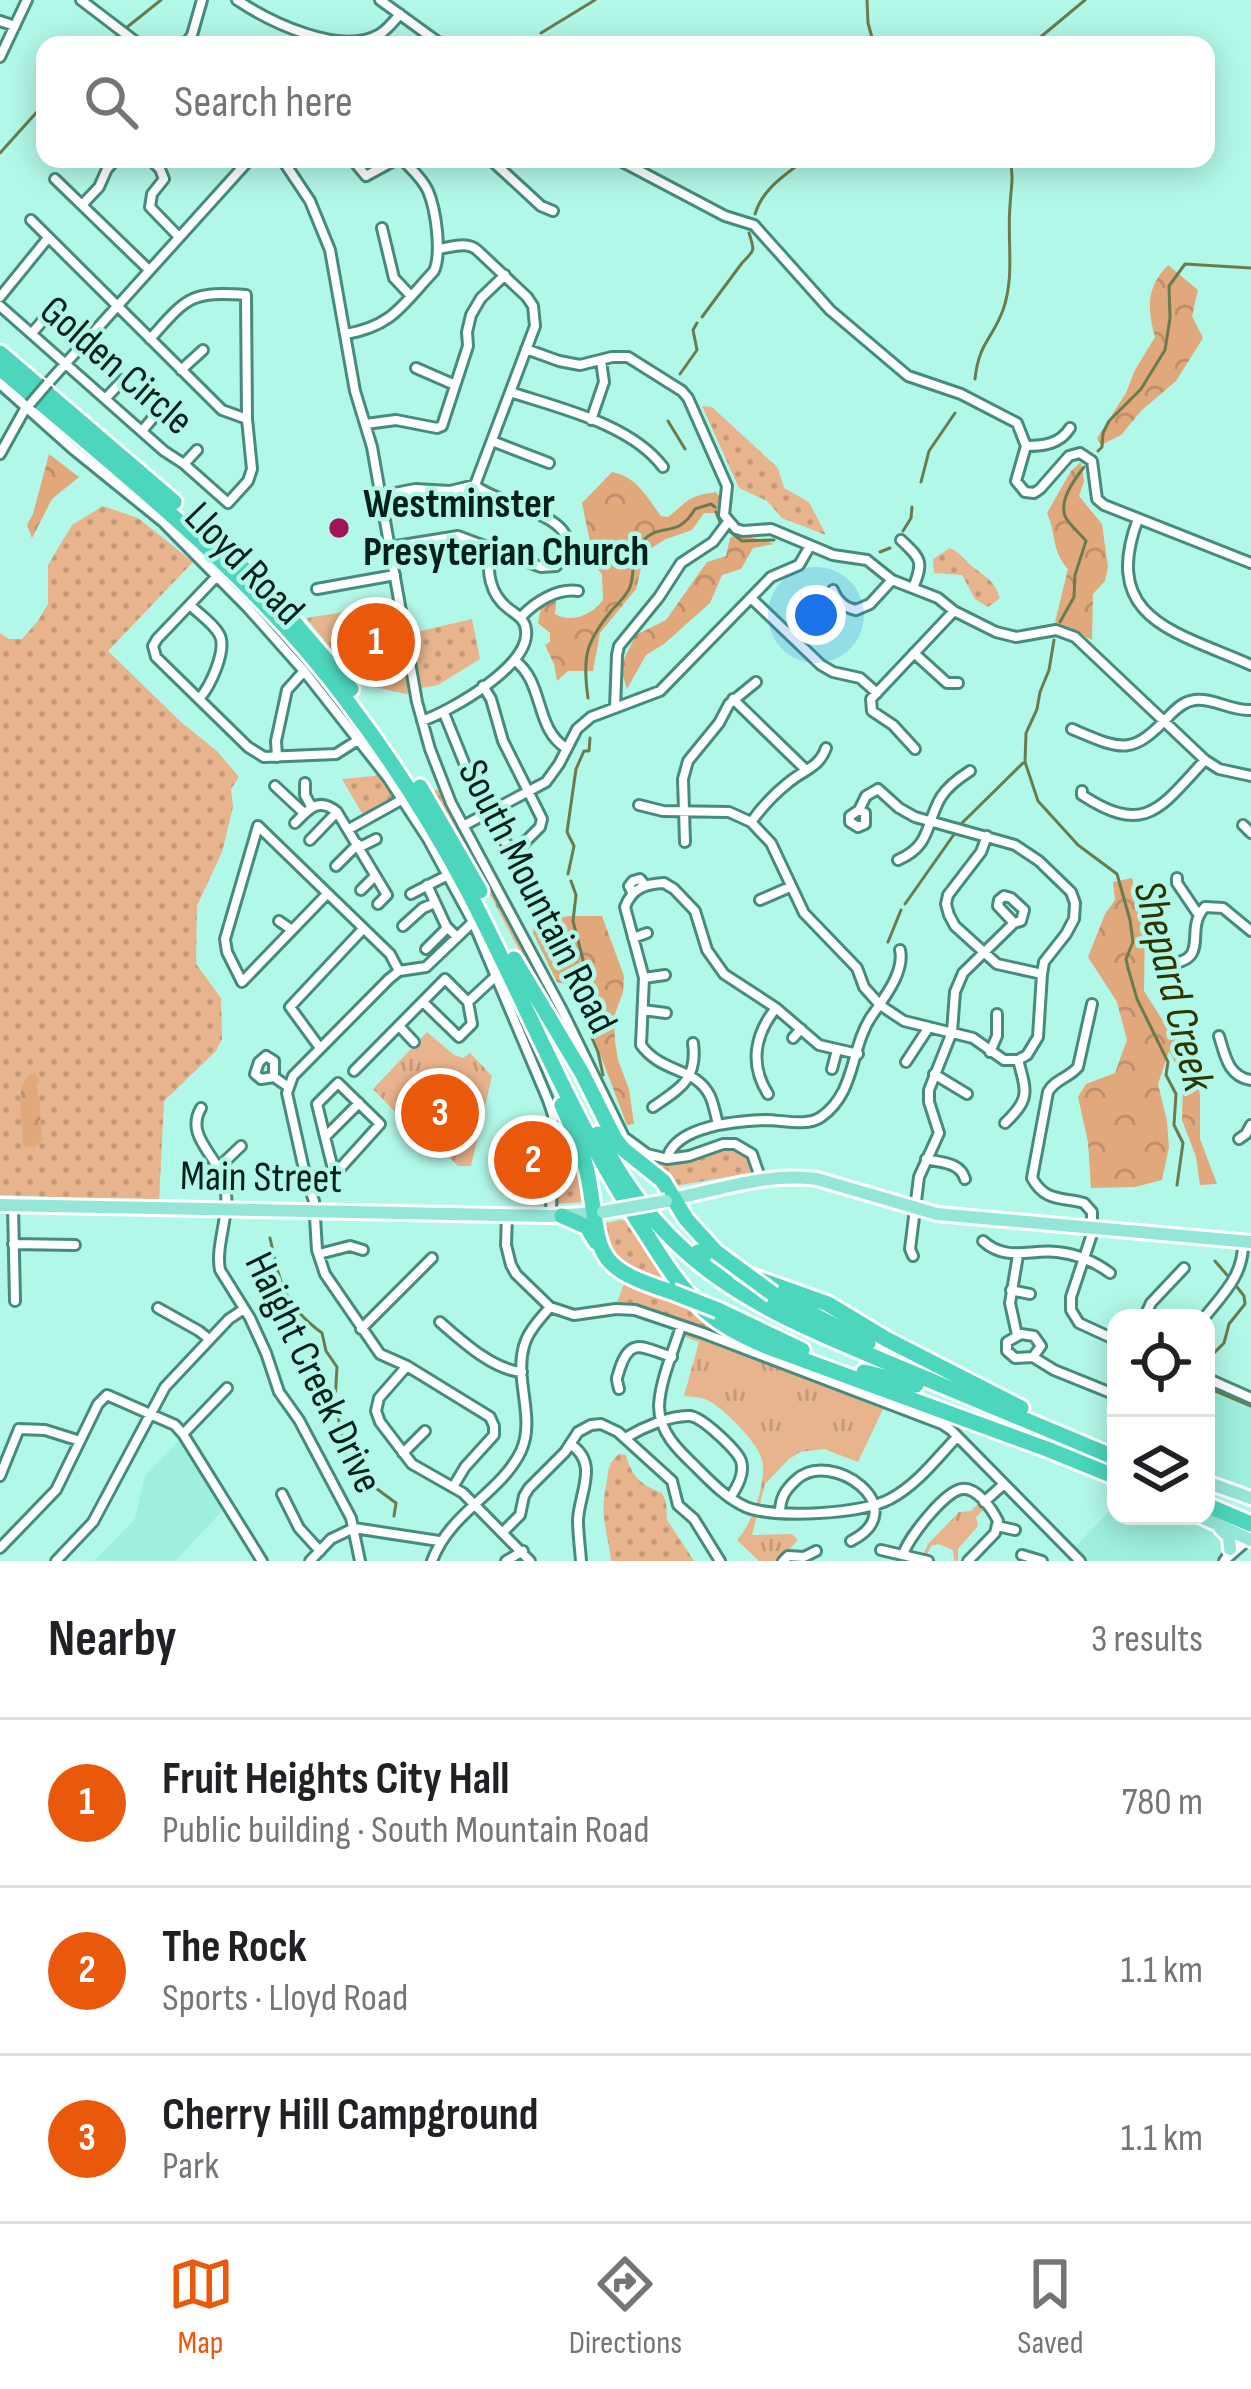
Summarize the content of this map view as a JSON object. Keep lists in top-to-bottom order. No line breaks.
{"streets":{"main road":["Main Street"],"street":["Golden Circle","Lloyd Road","South Mountain Road","Haight Creek Drive"]},"crossings":[["Lloyd Road","Main Street"],["Main Street","Haight Creek Drive"]],"water":["Shepard Creek"],"places":["Westminster Presyterian Church"],"page":{"search":"Search here","pins":["1","3","2"],"heading":["Nearby","3 results"],"list":[{"mark":"1","name":"Fruit Heights City Hall","note":"Public building · South Mountain Road","value":"780 m"},{"mark":"2","name":"The Rock","note":"Sports · Lloyd Road","value":"1.1 km"},{"mark":"3","name":"Cherry Hill Campground","note":"Park","value":"1.1 km"}],"nav":["Map","Directions","Saved"]}}
